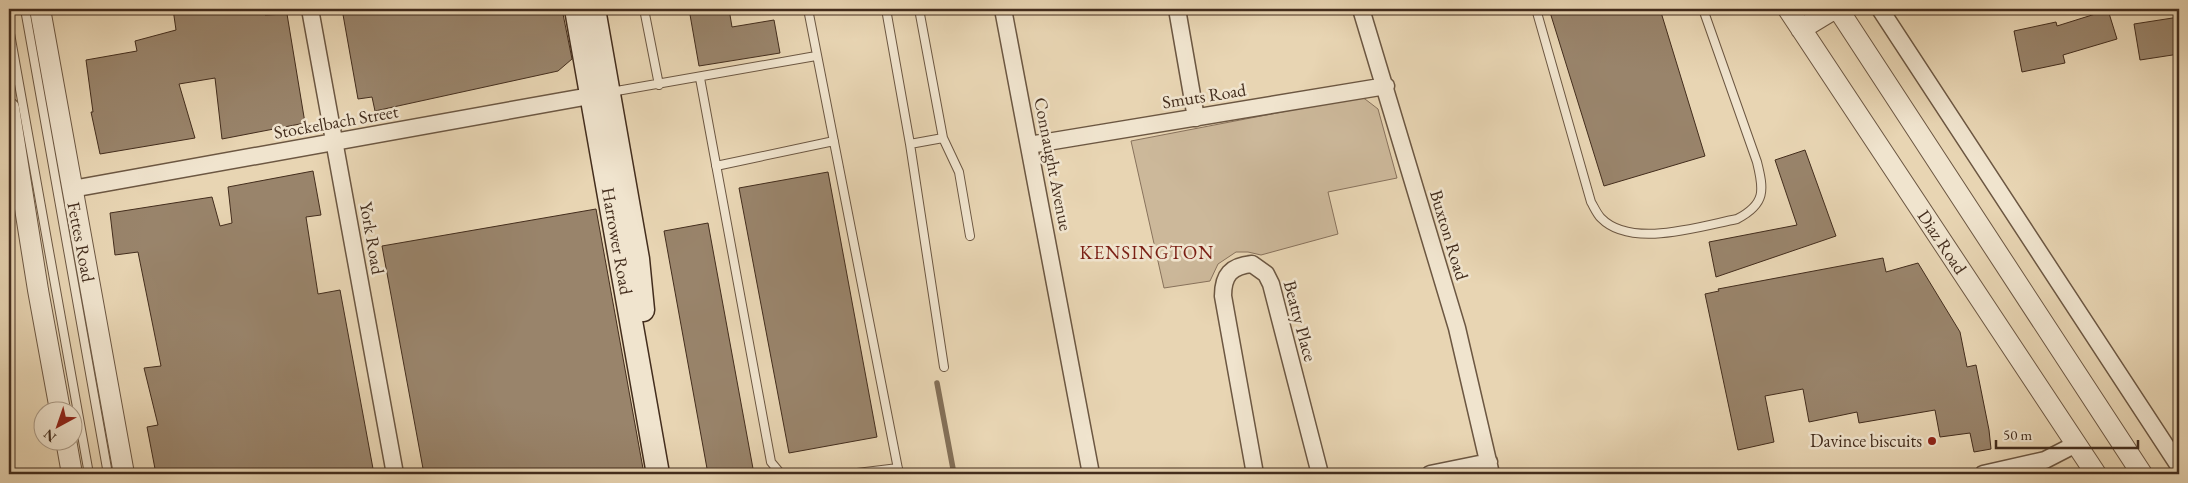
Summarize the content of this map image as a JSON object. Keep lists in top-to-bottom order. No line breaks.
{"streets":{"main road":["Harrower Road"],"street":["Smuts Road","Stockelbach Street","Connaught Avenue","Buxton Road","York Road","Fettes Road","Diaz Road","Beatty Place"]},"crossings":[["Smuts Road","Connaught Avenue"],["Smuts Road","Buxton Road"],["Stockelbach Street","York Road"],["Stockelbach Street","Harrower Road"],["Stockelbach Street","Fettes Road"]],"districts":["KENSINGTON"],"places":["Davince biscuits"],"scale_bar":"50 m","north":"bottom left"}
